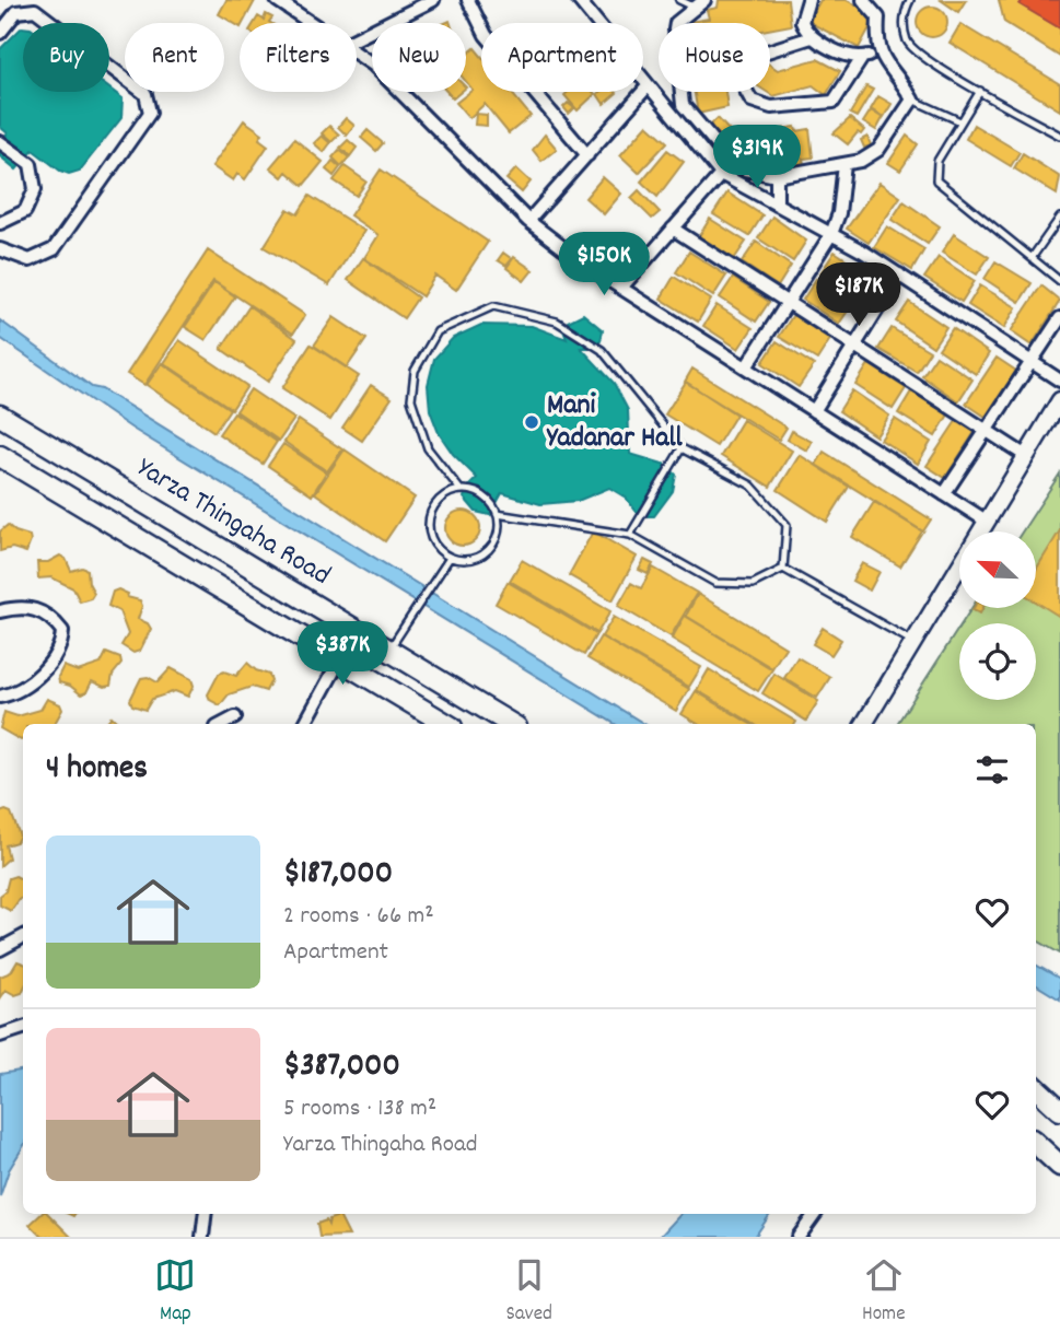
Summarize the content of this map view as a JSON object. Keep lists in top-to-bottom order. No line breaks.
{"streets":{"main road":["Yarza Thingaha Road"]},"places":["Mani Yadanar Hall"],"north":"top left","page":{"chip":["Buy","Rent","Filters","New","Apartment","House"],"price":["$319K","$150K","$187K","$387K"],"heading":"4 homes","list":[{"name":"$187,000","note":"2 rooms · 66 m² · Apartment"},{"name":"$387,000","note":"5 rooms · 138 m² · Yarza Thingaha Road"}],"tabs":["Map","Saved","Home"]}}
